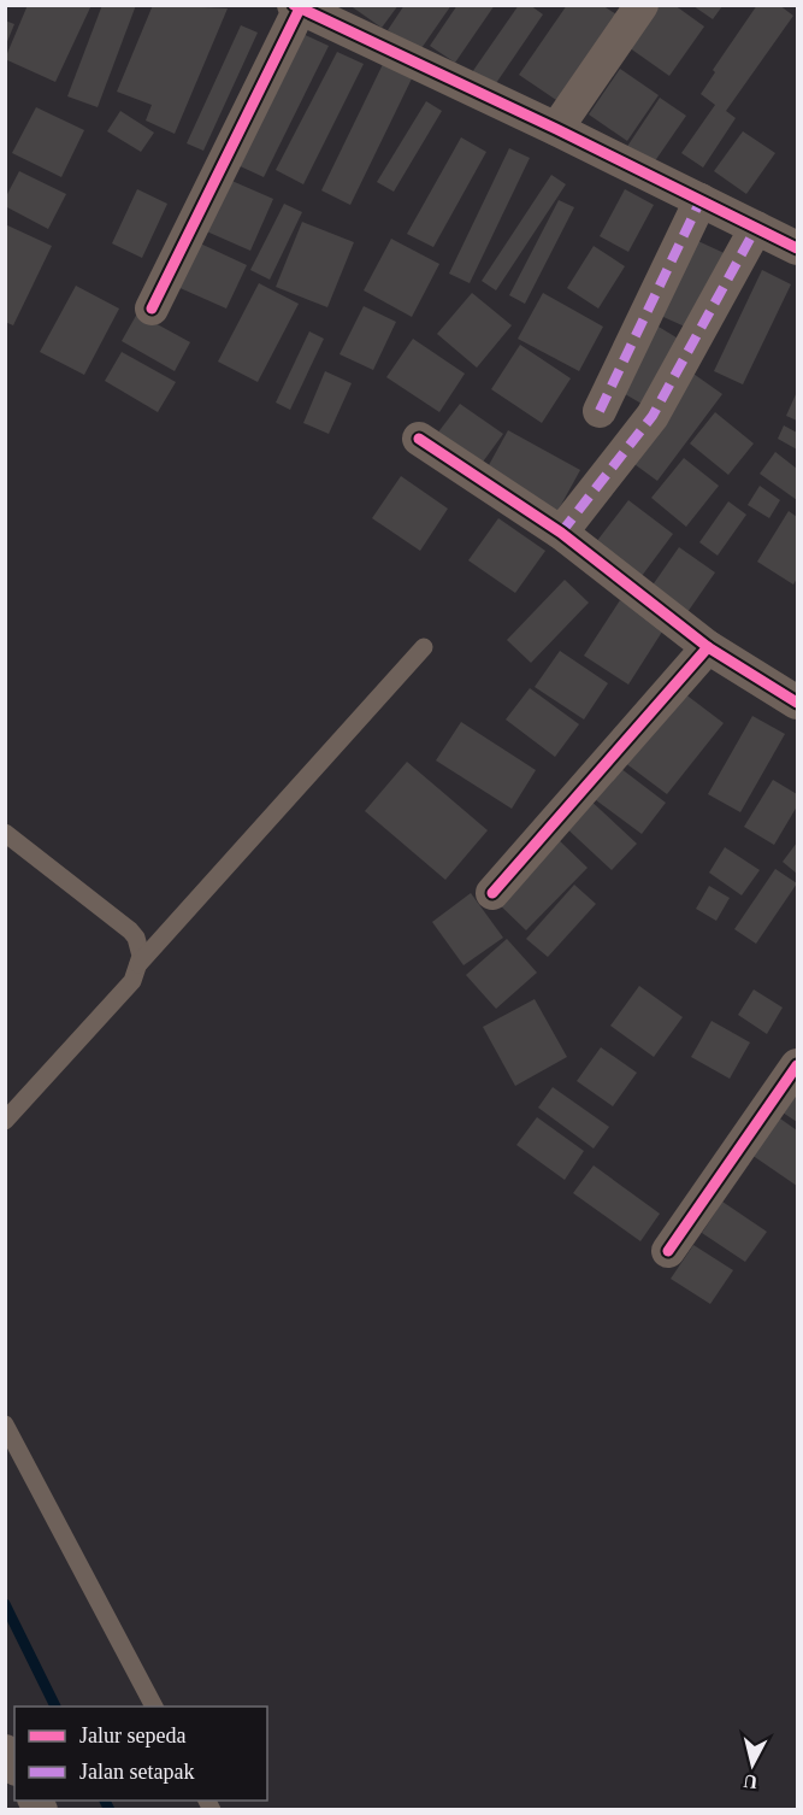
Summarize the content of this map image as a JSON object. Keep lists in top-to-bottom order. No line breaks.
{"legend":["Jalur sepeda","Jalan setapak"],"north":"bottom"}
